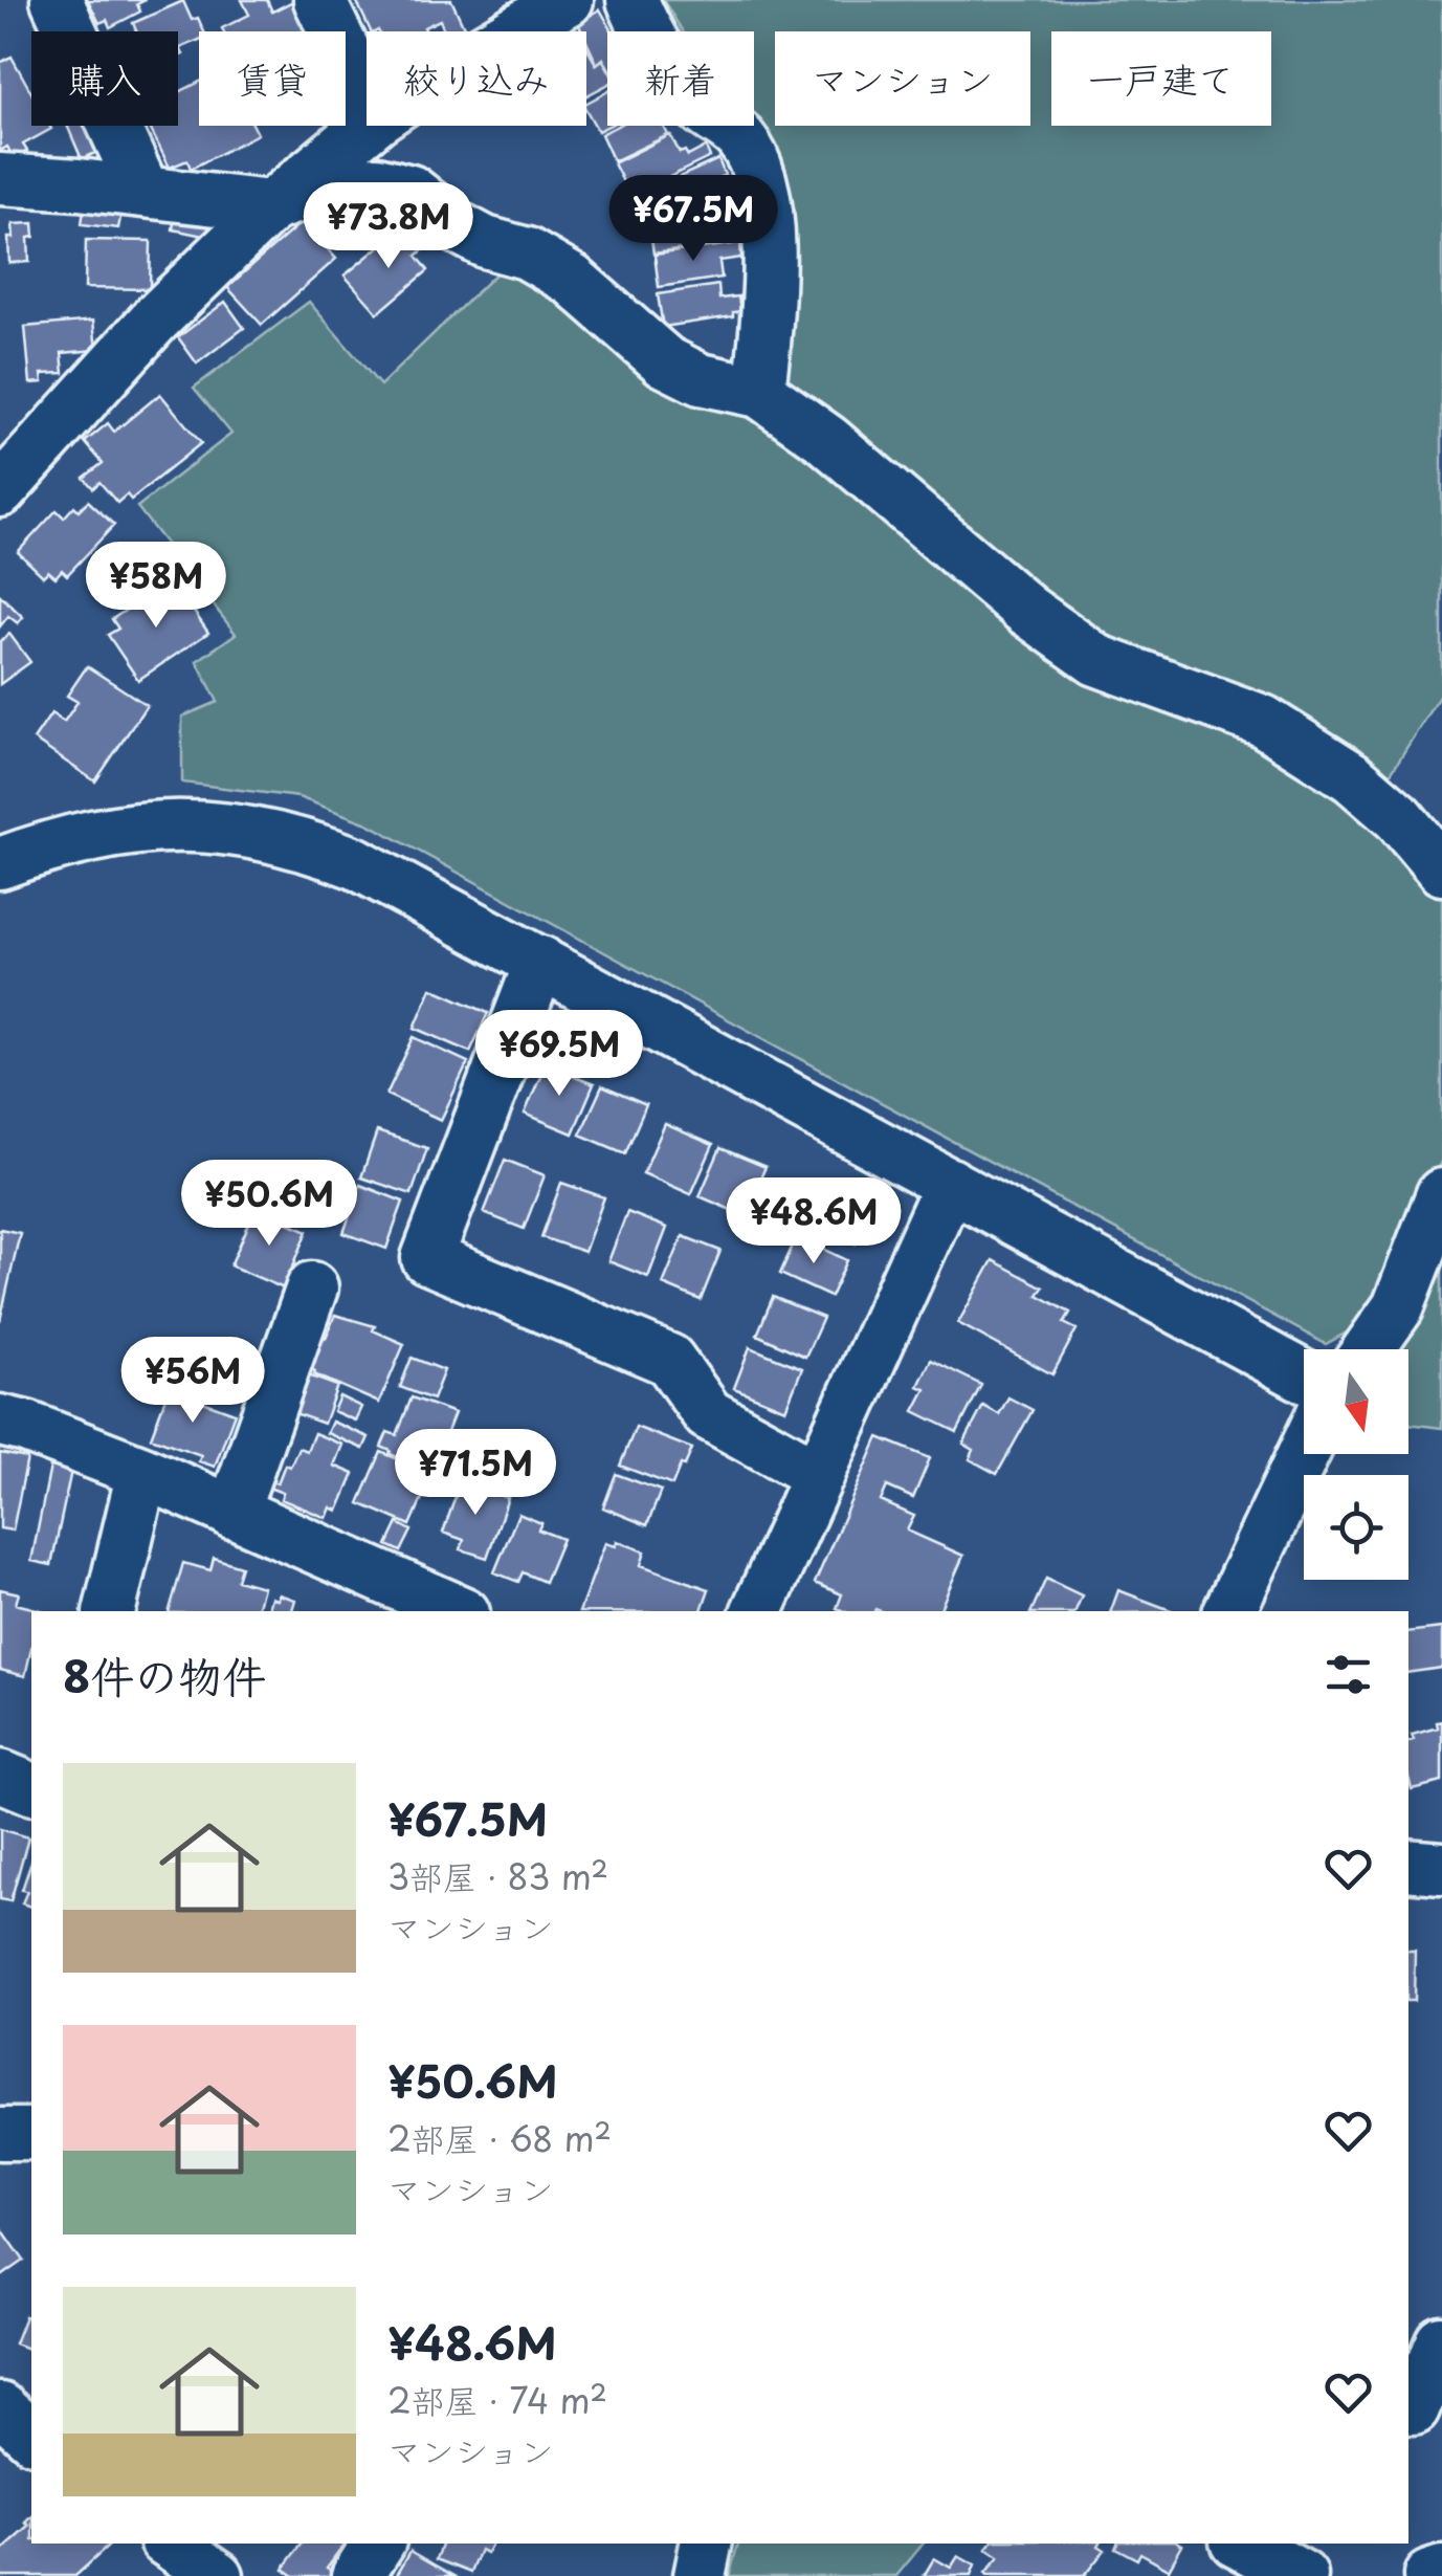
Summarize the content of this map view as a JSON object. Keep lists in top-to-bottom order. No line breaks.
{"north":"bottom","page":{"chip":["購入","賃貸","絞り込み","新着","マンション","一戸建て"],"price":["¥67.5M","¥73.8M","¥58M","¥69.5M","¥50.6M","¥48.6M","¥56M","¥71.5M"],"heading":"8件の物件","list":[{"name":"¥67.5M","note":"3部屋 · 83 m² · マンション"},{"name":"¥50.6M","note":"2部屋 · 68 m² · マンション"},{"name":"¥48.6M","note":"2部屋 · 74 m² · マンション"}]}}
